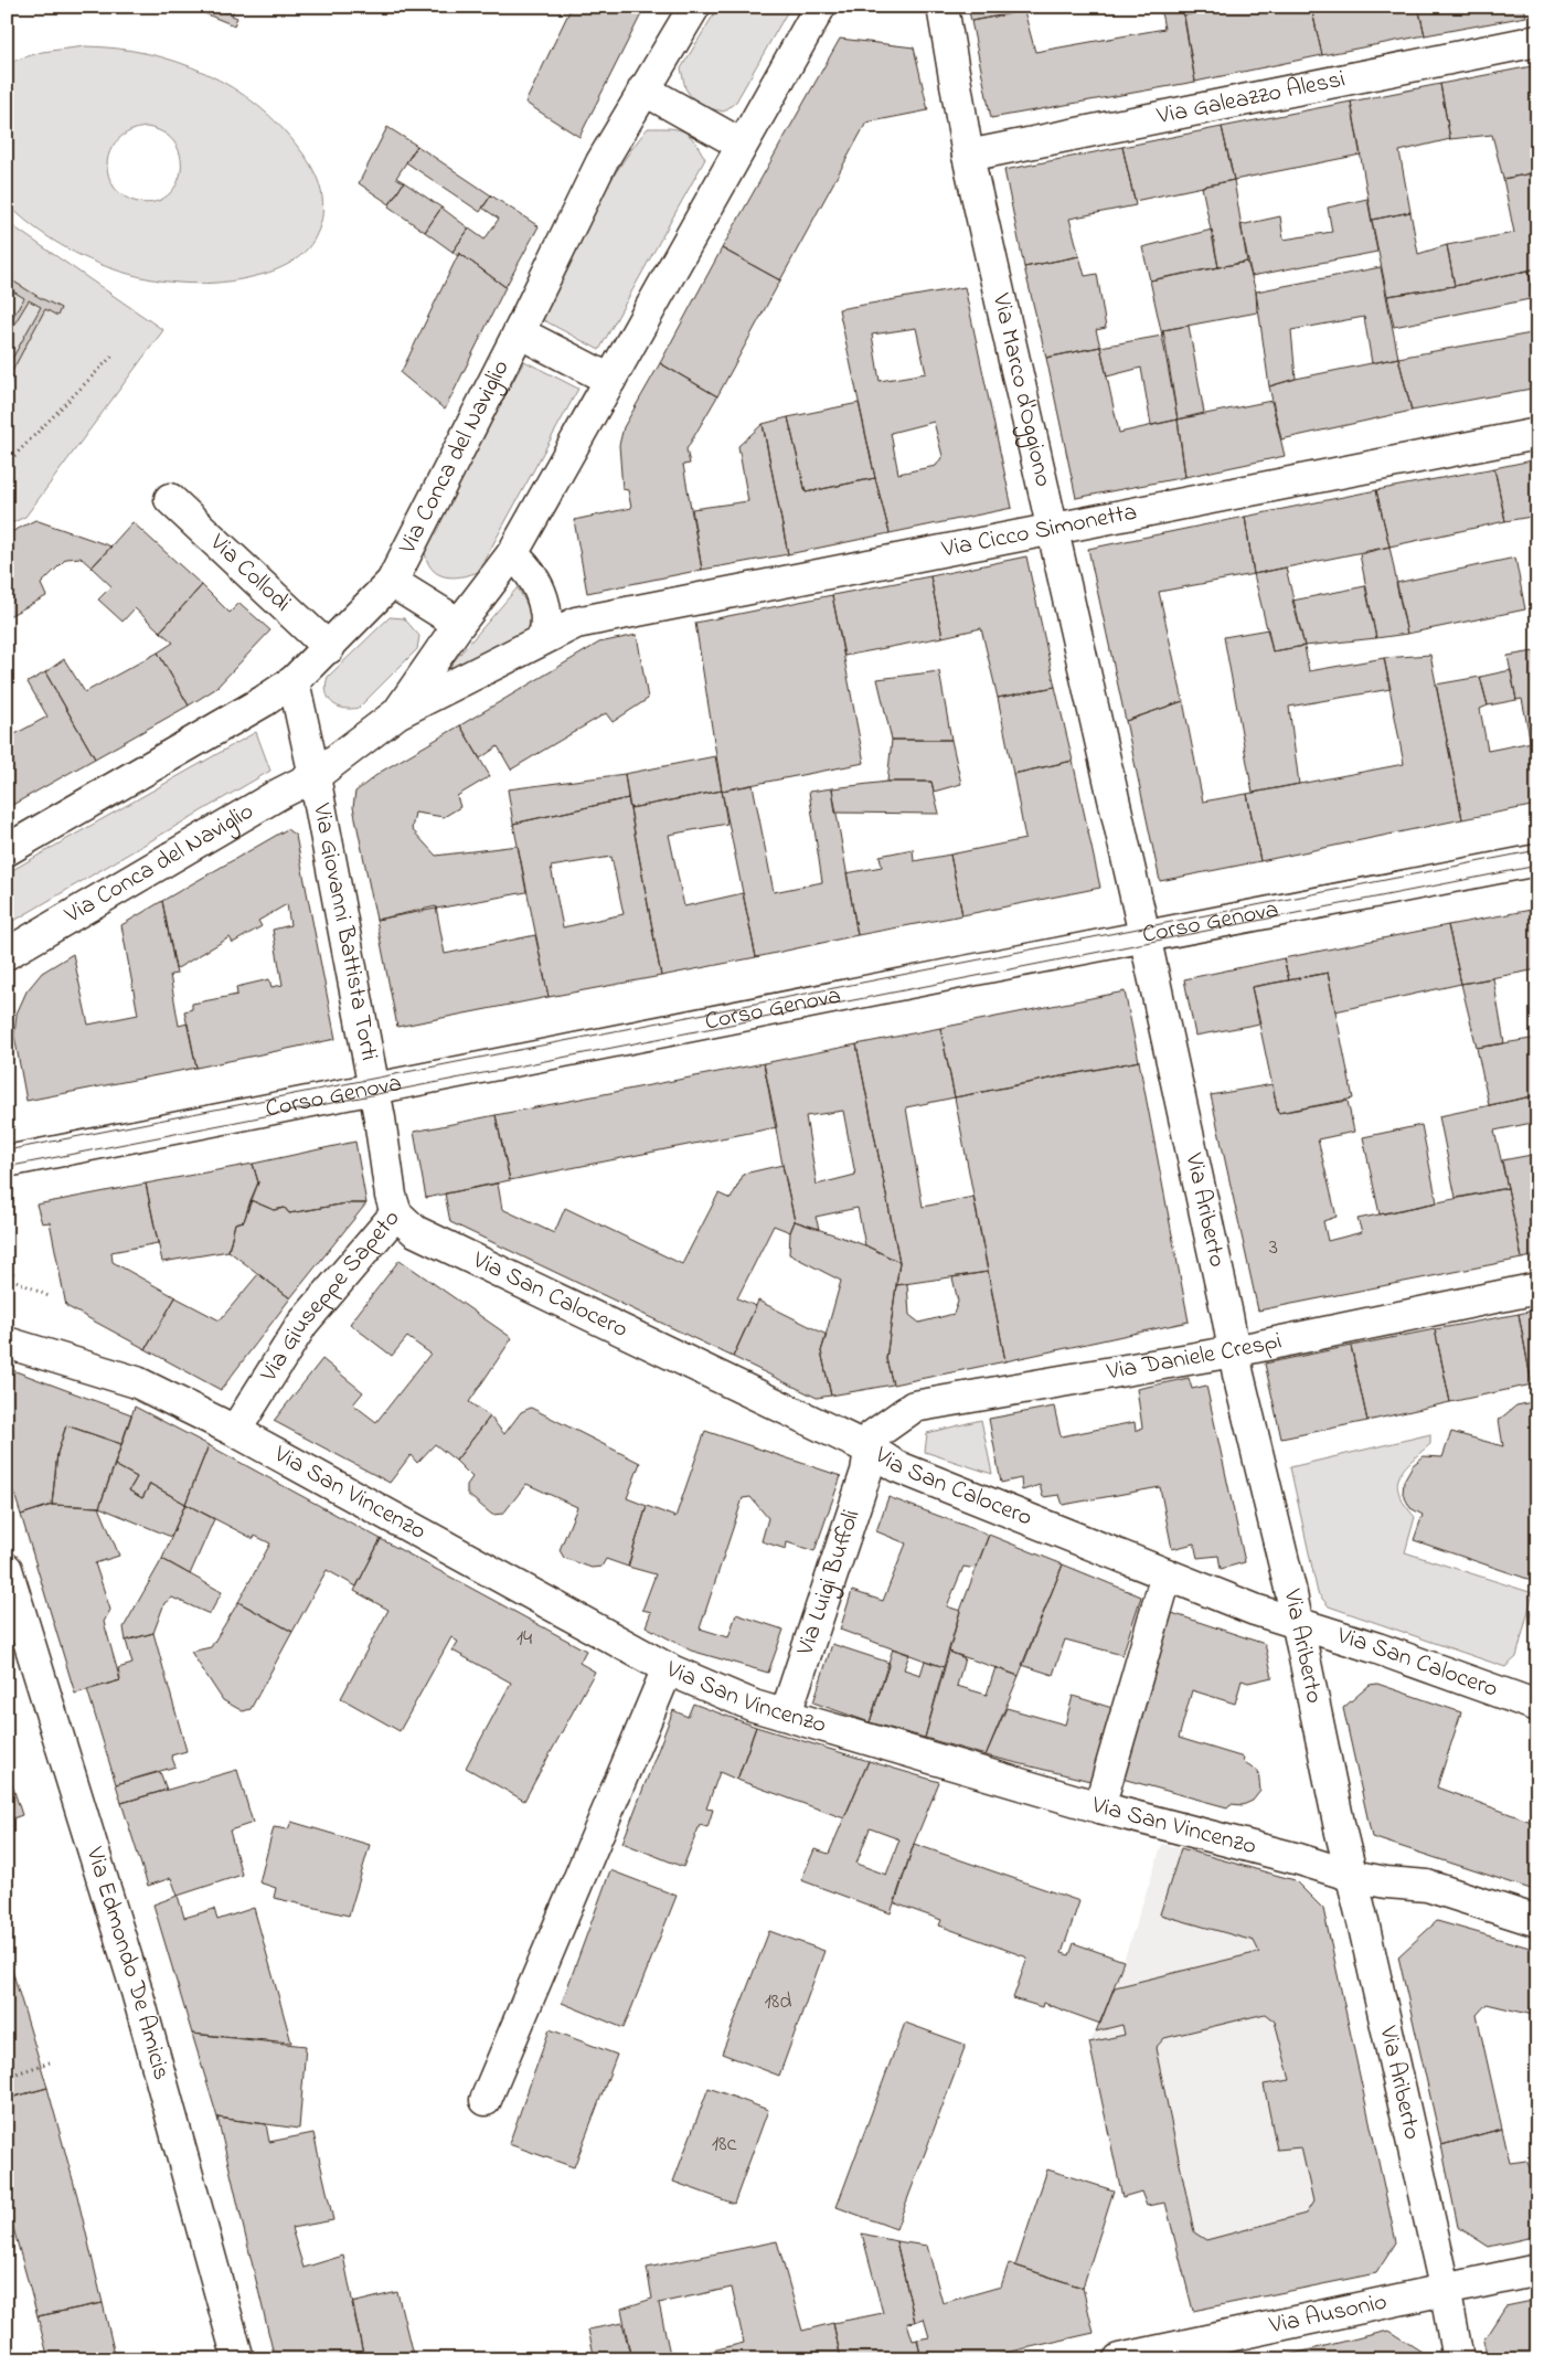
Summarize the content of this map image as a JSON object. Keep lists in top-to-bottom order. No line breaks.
{"streets":{"street":["Via Galeazzo Alessi","Via Marco d'Oggiono","Via Conca del Naviglio","Via Cicco Simonetta","Via Collodi","Corso Genova","Via Giovanni Battista Torti","Via Ariberto","Via Giuseppe Sapeto","Via San Calocero","Via Daniele Crespi","Via San Vincenzo","Via Luigi Buffoli","Via Edmondo De Amicis","Via Ausonio"]},"crossings":[["Via Galeazzo Alessi","Via Marco d'Oggiono"],["Via Marco d'Oggiono","Via Cicco Simonetta"],["Via Marco d'Oggiono","Corso Genova"],["Via Marco d'Oggiono","Via Ariberto"],["Via Conca del Naviglio","Via Cicco Simonetta"],["Via Conca del Naviglio","Via Collodi"],["Via Conca del Naviglio","Via Giovanni Battista Torti"],["Corso Genova","Via Giovanni Battista Torti"],["Corso Genova","Via Ariberto"],["Corso Genova","Via Giuseppe Sapeto"],["Via Giovanni Battista Torti","Via Giuseppe Sapeto"],["Via Ariberto","Via San Calocero"],["Via Ariberto","Via Daniele Crespi"],["Via Ariberto","Via San Vincenzo"],["Via Ariberto","Via Ausonio"],["Via Giuseppe Sapeto","Via San Calocero"],["Via Giuseppe Sapeto","Via San Vincenzo"],["Via San Calocero","Via Daniele Crespi"],["Via San Calocero","Via Luigi Buffoli"],["Via Daniele Crespi","Via Luigi Buffoli"],["Via San Vincenzo","Via Luigi Buffoli"]],"house_numbers":["3","14","18d","18c"]}
